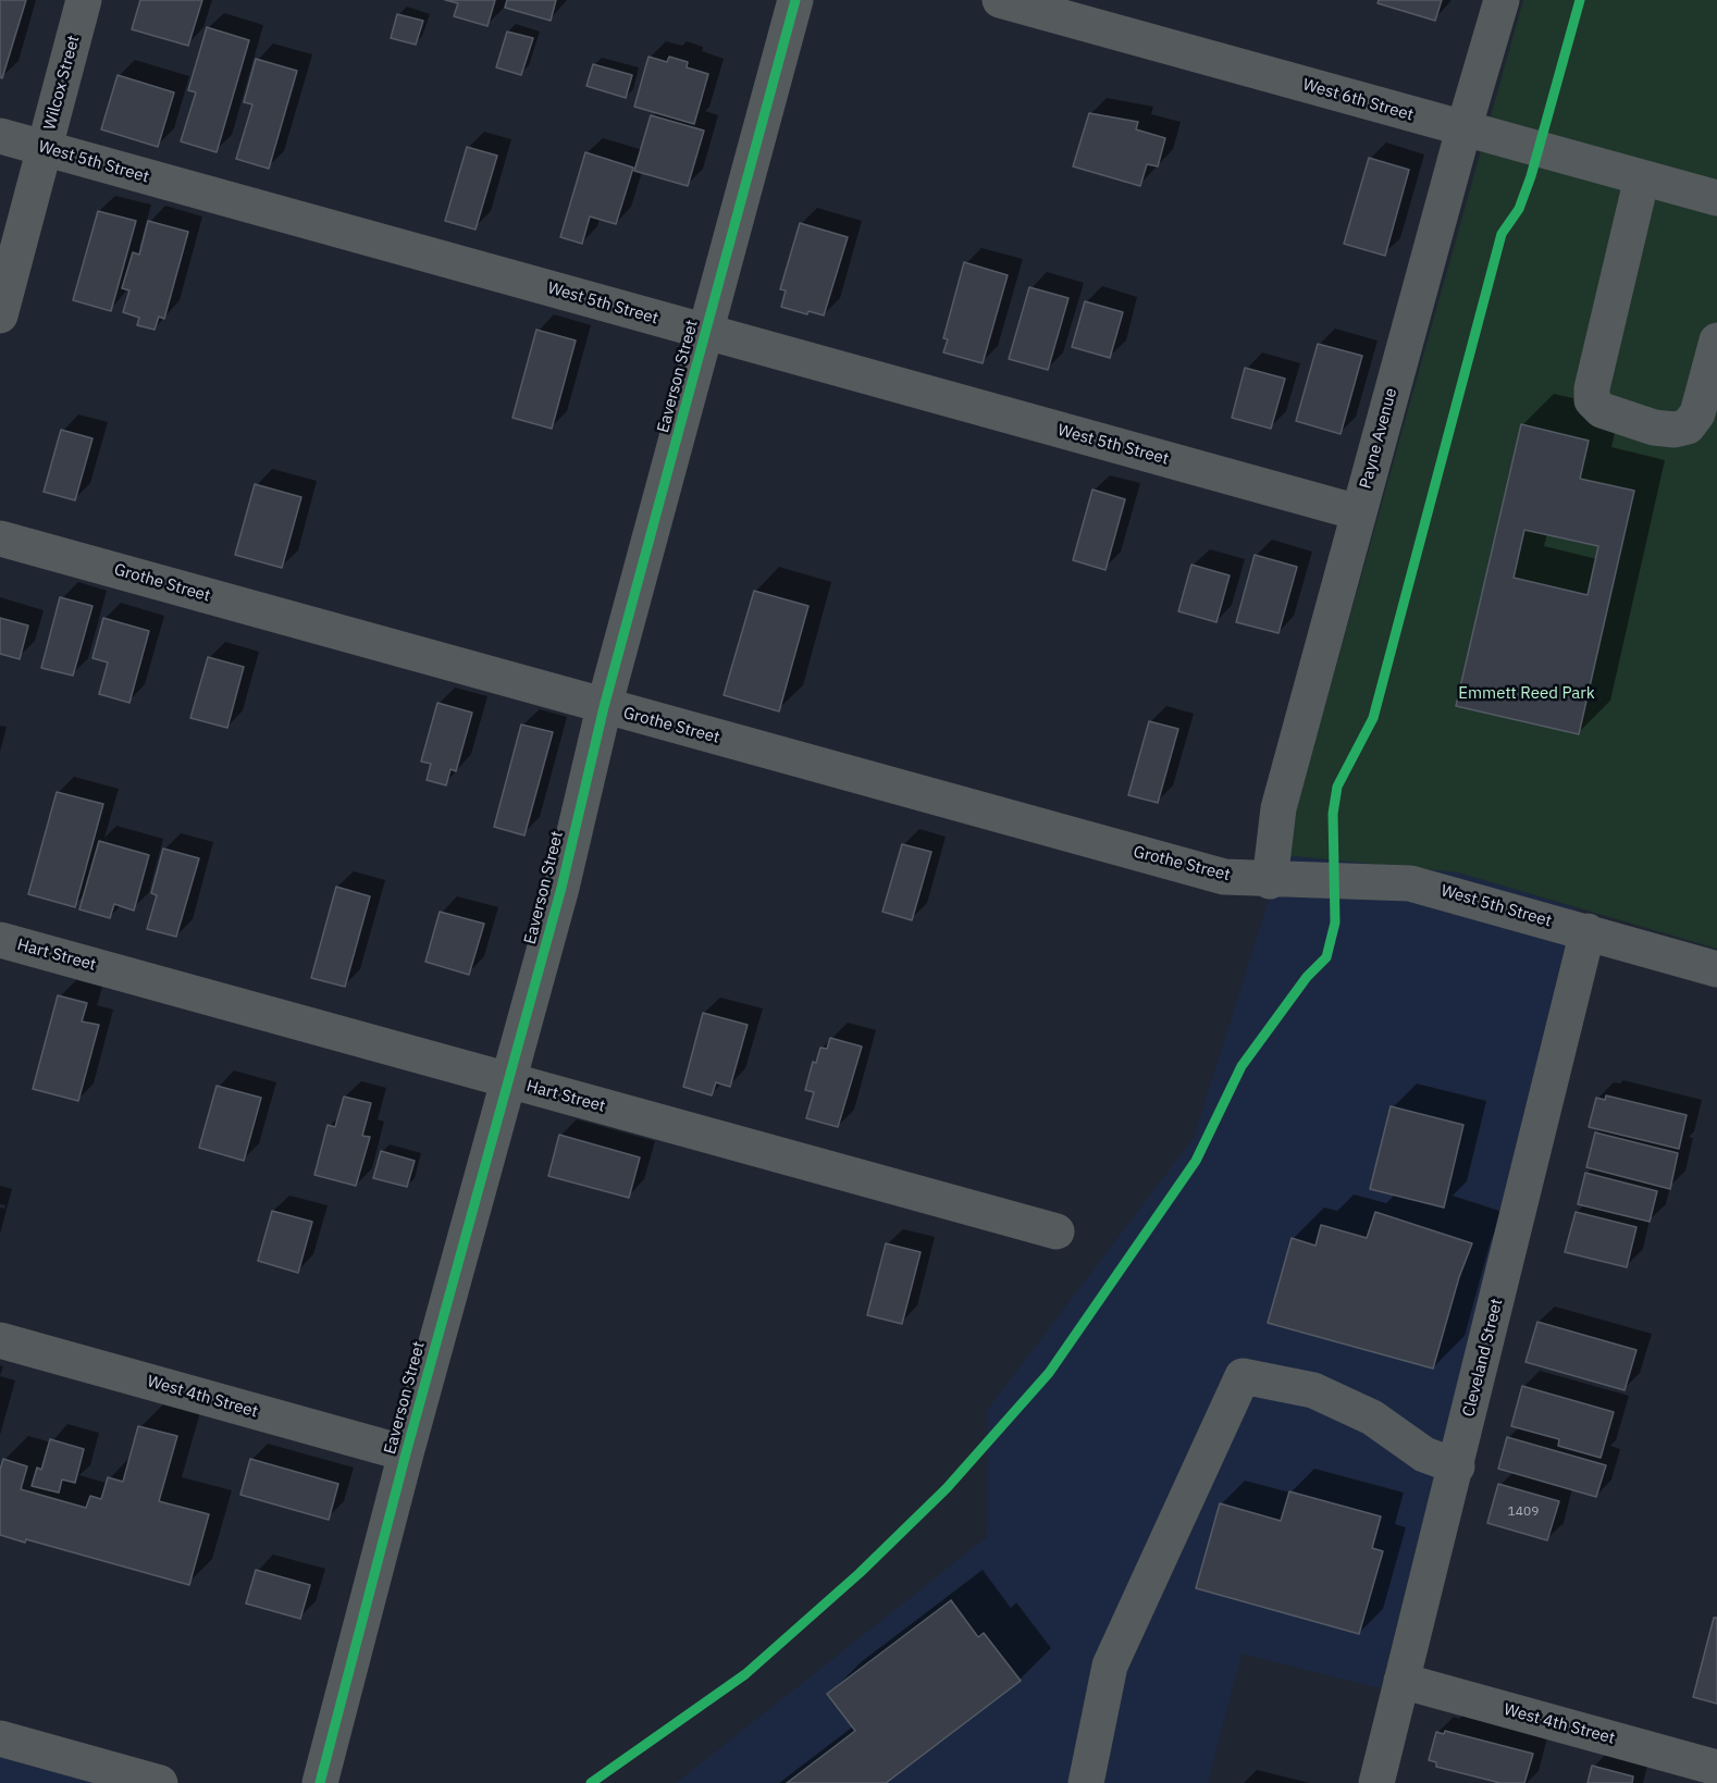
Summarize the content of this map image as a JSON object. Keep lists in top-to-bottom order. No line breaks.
{"streets":{"street":["Wilcox Street","West 6th Street","West 5th Street","Eaverson Street","Payne Avenue","Grothe Street","Hart Street","Cleveland Street","West 4th Street"]},"crossings":[["Wilcox Street","West 5th Street"],["West 6th Street","Payne Avenue"],["West 5th Street","Eaverson Street"],["West 5th Street","Payne Avenue"],["West 5th Street","Grothe Street"],["West 5th Street","Cleveland Street"],["Eaverson Street","Grothe Street"],["Eaverson Street","Hart Street"],["Eaverson Street","West 4th Street"],["Payne Avenue","Grothe Street"],["Cleveland Street","West 4th Street"]],"parks":["Emmett Reed Park"],"house_numbers":["1409"]}
